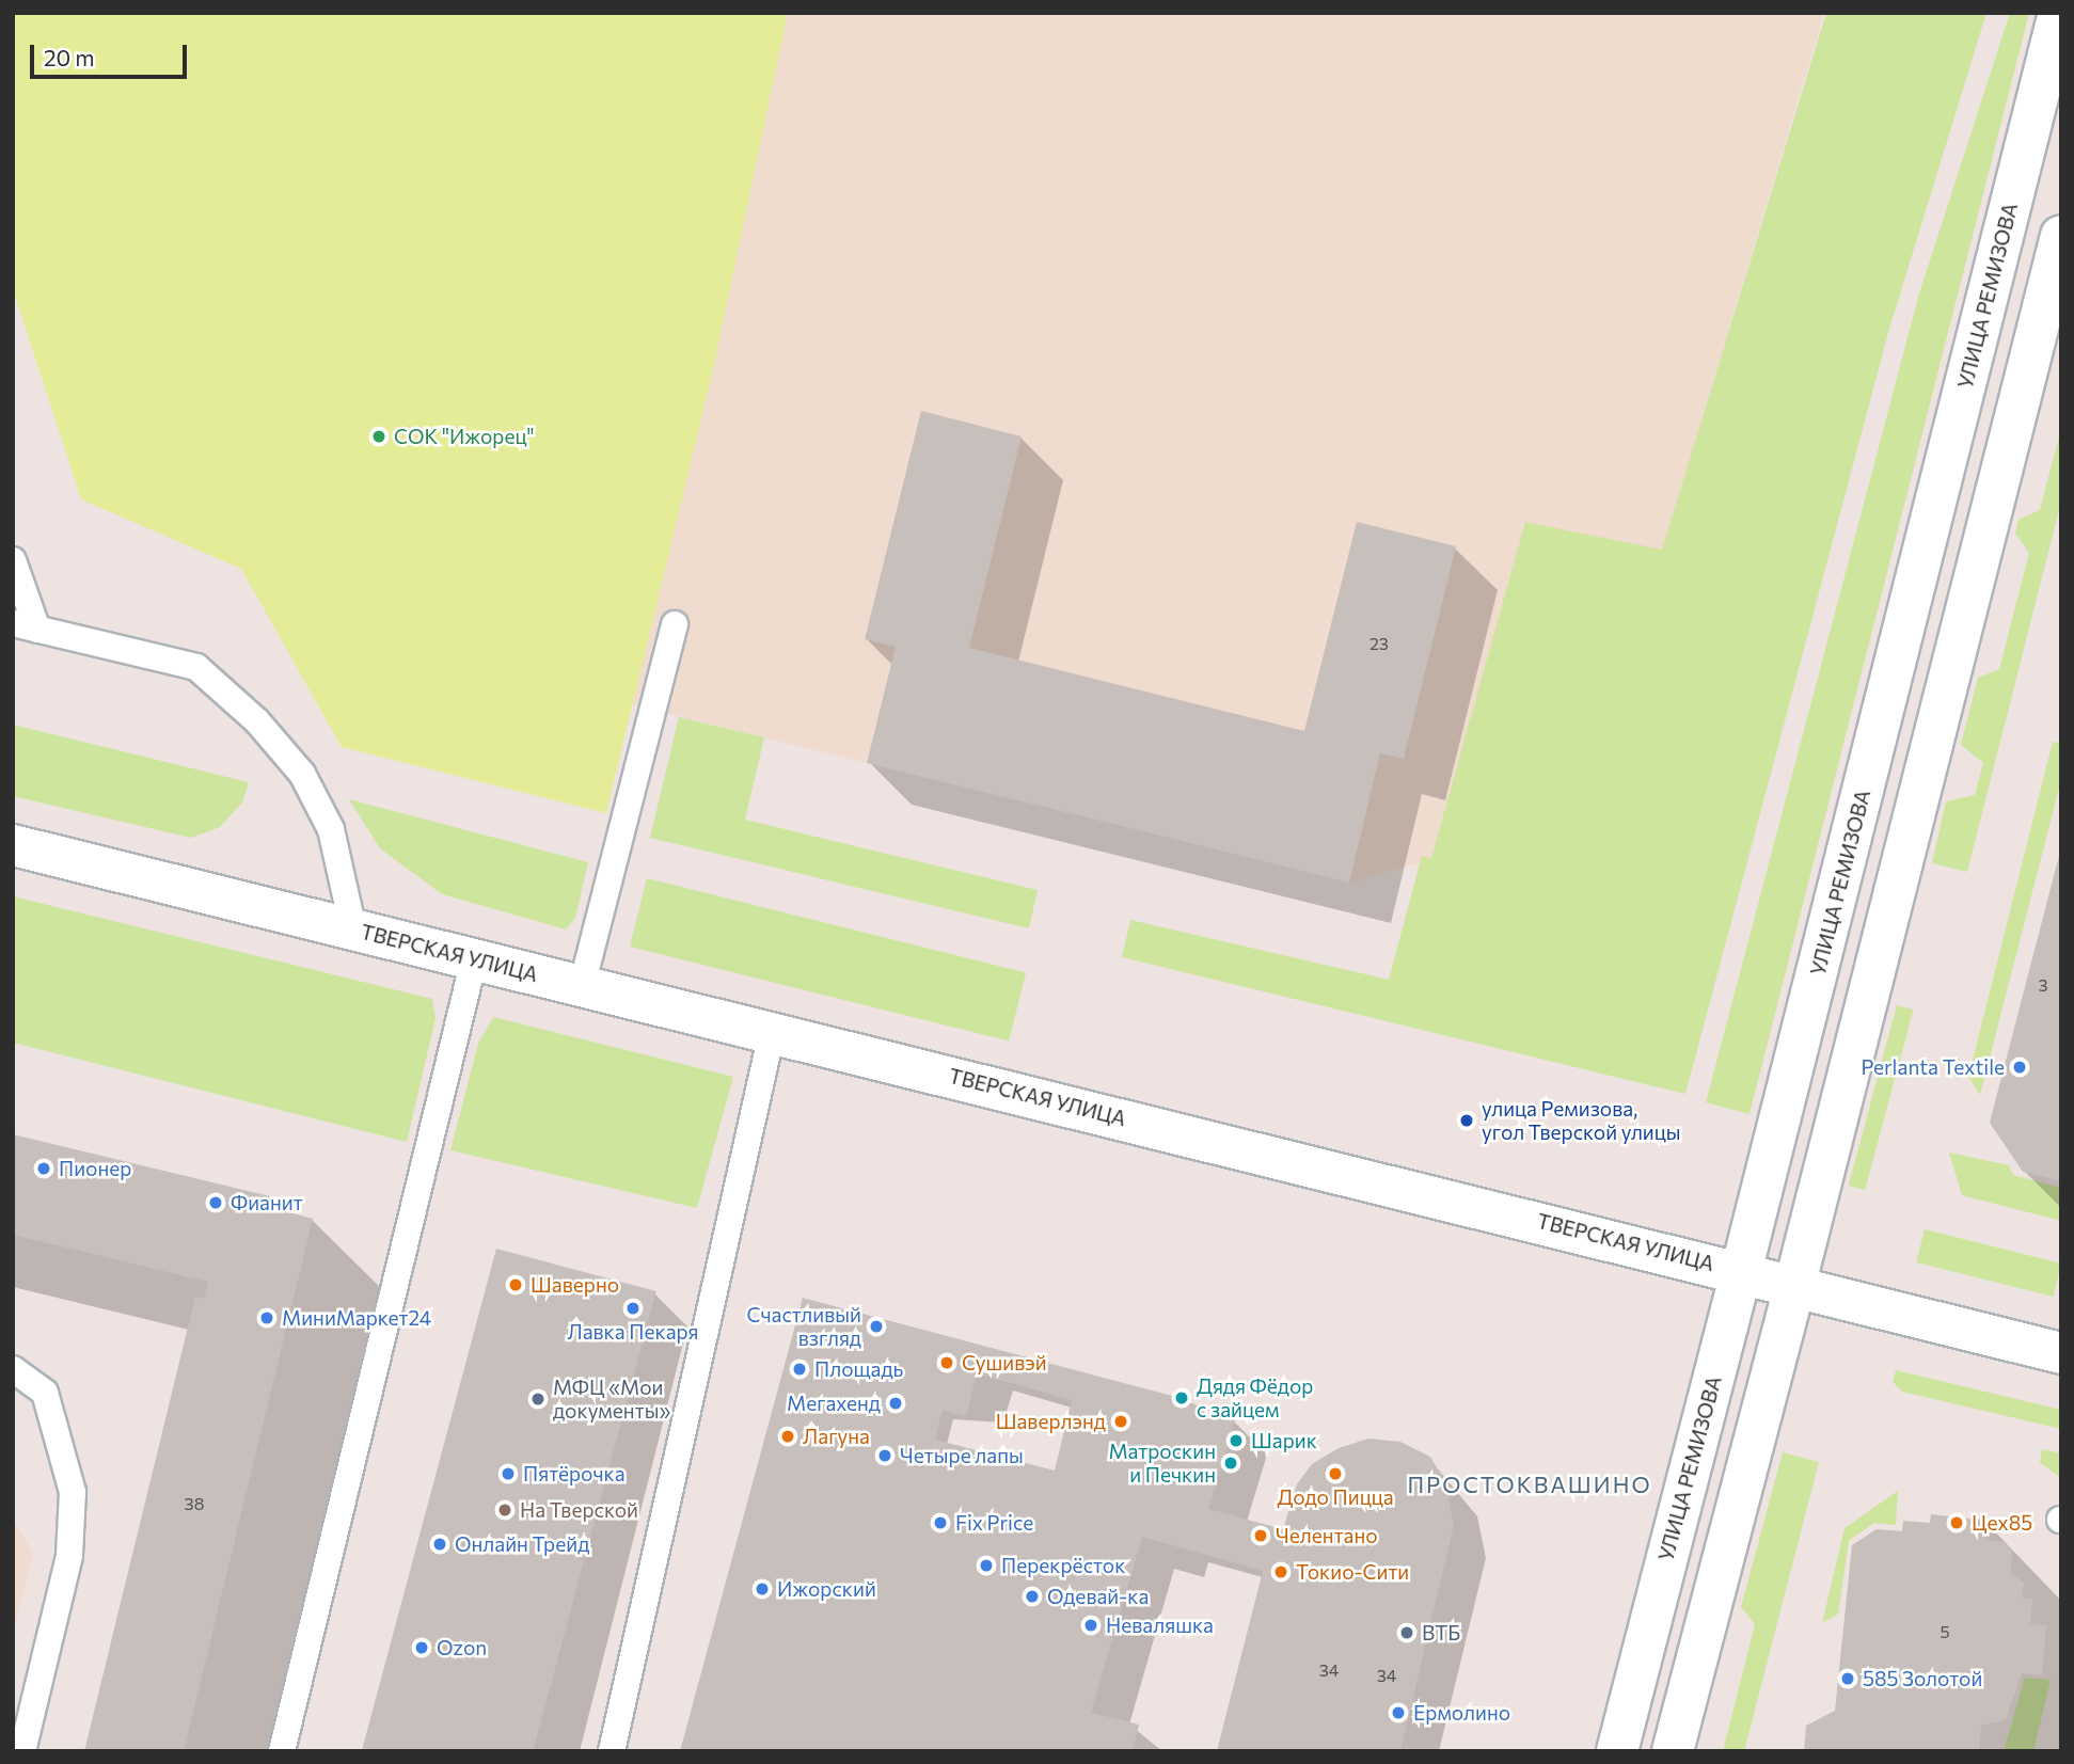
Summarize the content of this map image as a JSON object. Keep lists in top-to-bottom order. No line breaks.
{"streets":{"main road":["УЛИЦА РЕМИЗОВА","ТВЕРСКАЯ УЛИЦА"]},"crossings":[["УЛИЦА РЕМИЗОВА","ТВЕРСКАЯ УЛИЦА"]],"districts":["ПРОСТОКВАШИНО"],"places":["СОК \"Ижорец\"","Perlanta Textile","улица Ремизова, угол Тверской улицы","Пионер","Фианит","Шаверно","Лавка Пекаря","МиниМаркет24","Счастливый взгляд","Сушивэй","Площадь","Дядя Фёдор с зайцем","МФЦ «Мои документы»","Мегахенд","Шаверлэнд","Лагуна","Шарик","Четыре лапы","Матроскин и Печкин","Пятёрочка","Додо Пицца","На Тверской","Fix Price","Цех85","Челентано","Онлайн Трейд","Перекрёсток","Токио-Сити","Ижорский","Одевай-ка","Неваляшка","ВТБ","Ozon","585 Золотой","Ермолино"],"house_numbers":["23","3","38","5","34","34"],"scale_bar":"20 m"}
